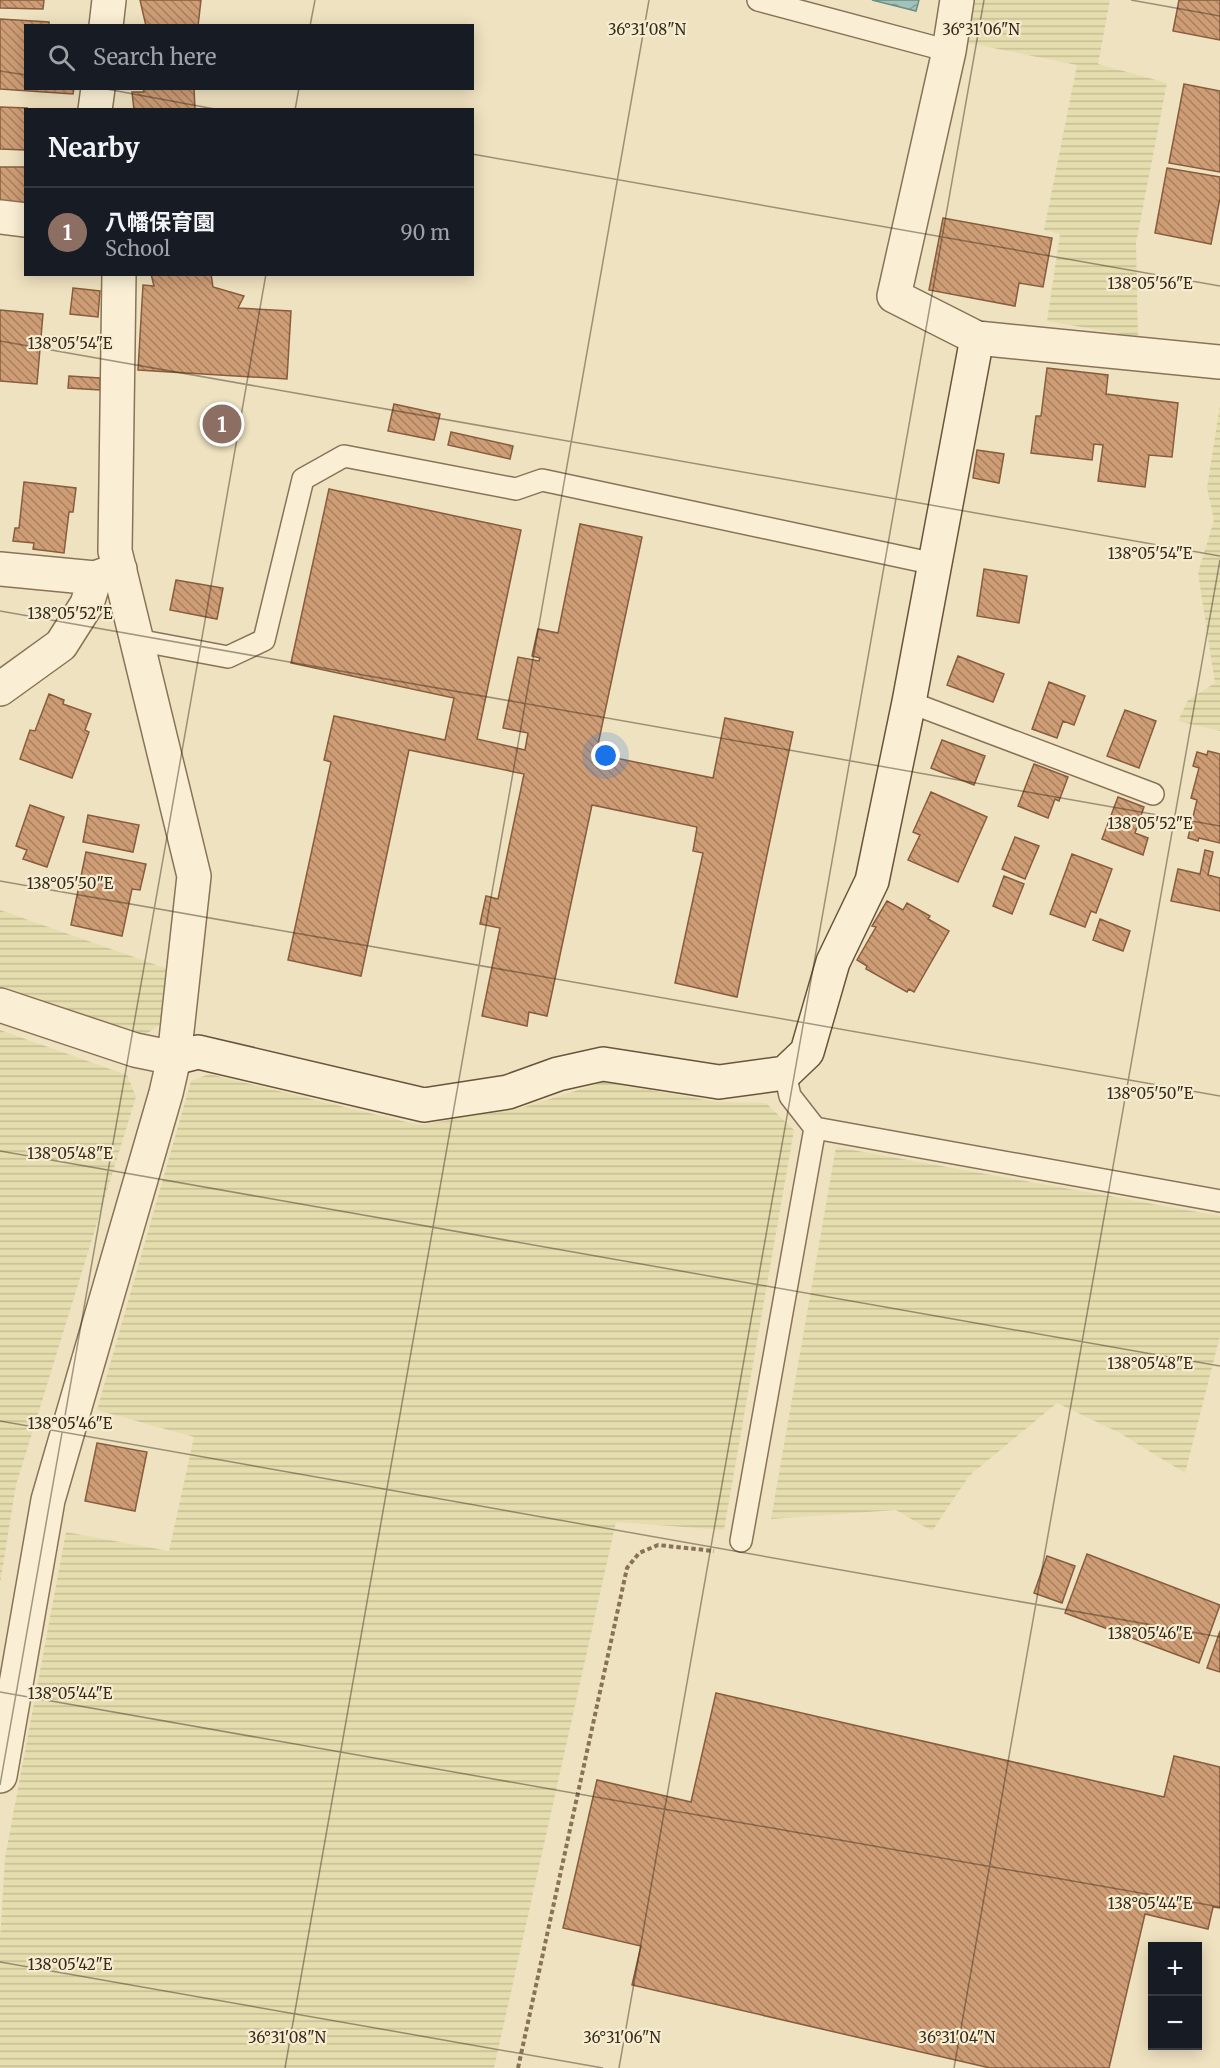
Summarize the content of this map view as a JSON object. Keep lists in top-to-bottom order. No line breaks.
{"page":{"search":"Search here","heading":"Nearby","list":[{"mark":"1","name":"八幡保育園","note":"School","value":"90 m"}],"pins":"1","map_buttons":["+","−"]},"coordinates":["36°31'08\"N","36°31'06\"N","138°05'56\"E","138°05'54\"E","138°05'52\"E","138°05'50\"E","138°05'48\"E","138°05'46\"E","138°05'44\"E","138°05'42\"E","36°31'04\"N"]}
